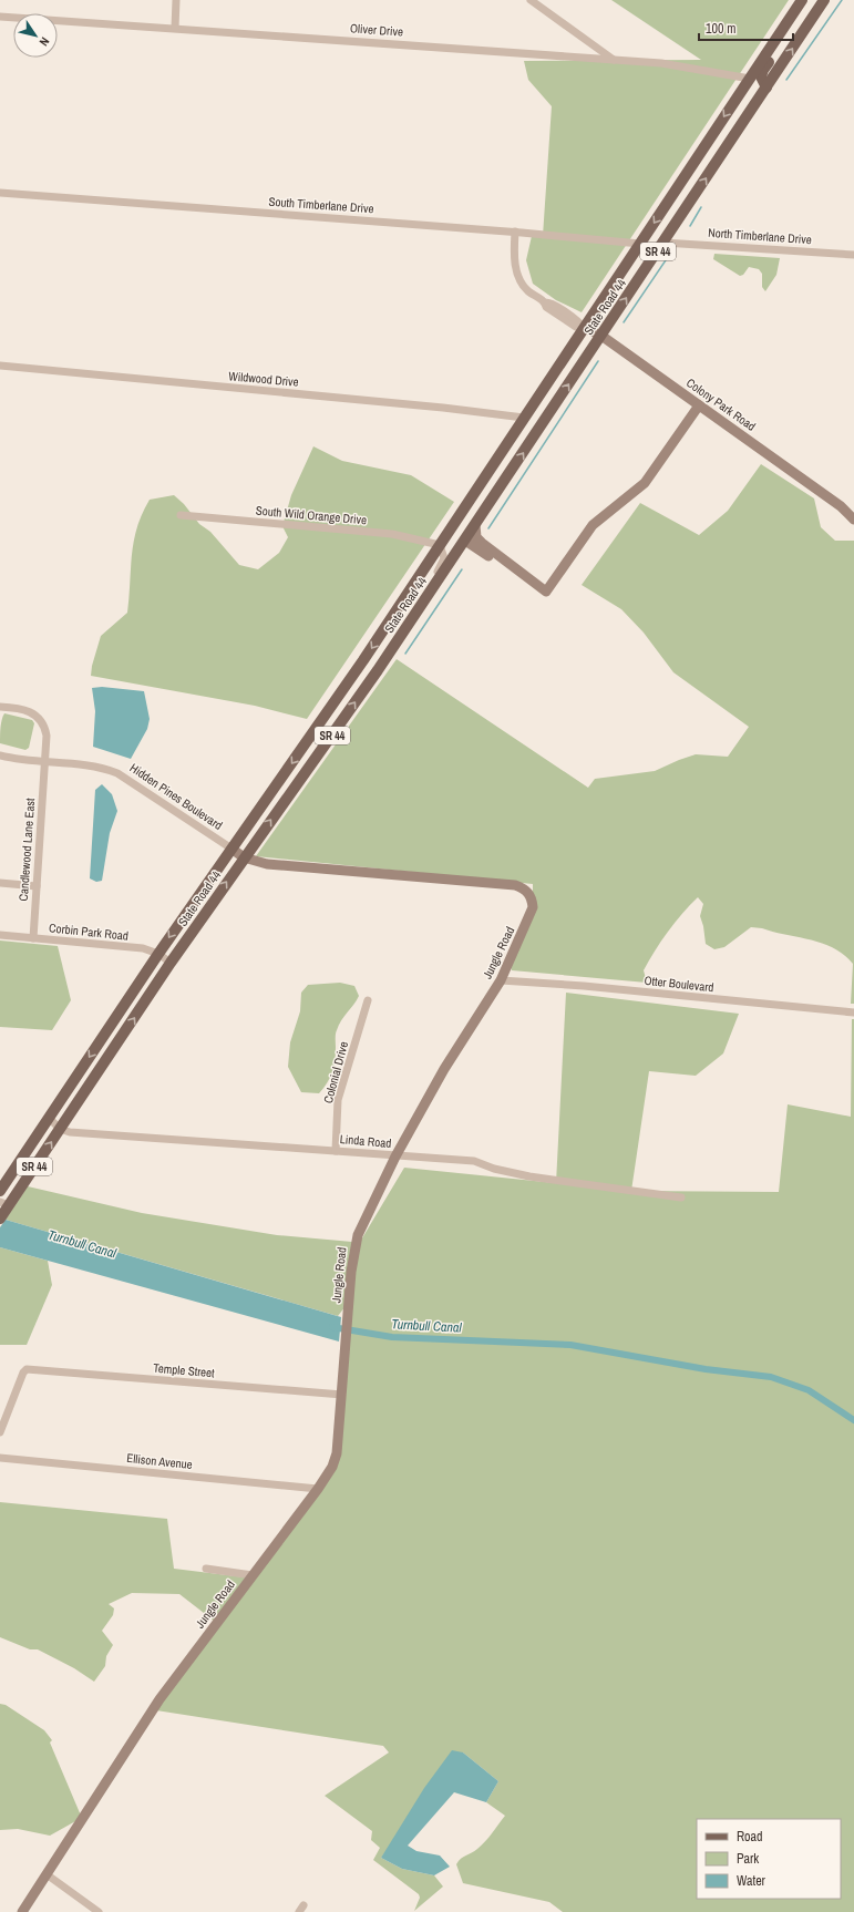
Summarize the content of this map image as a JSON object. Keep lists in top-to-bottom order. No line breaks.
{"streets":{"main road":["SR 44","State Road 44"],"street":["Oliver Drive","South Timberlane Drive","North Timberlane Drive","Wildwood Drive","Colony Park Road","South Wild Orange Drive","Hidden Pines Boulevard","Candlewood Lane East","Corbin Park Road","Jungle Road","Otter Boulevard","Colonial Drive","Linda Road","Temple Street","Ellison Avenue"]},"crossings":[["Oliver Drive","State Road 44"],["South Timberlane Drive","State Road 44"],["South Timberlane Drive","Colony Park Road"],["North Timberlane Drive","State Road 44"],["State Road 44","Wildwood Drive"],["State Road 44","Colony Park Road"],["State Road 44","South Wild Orange Drive"],["State Road 44","Hidden Pines Boulevard"],["State Road 44","Corbin Park Road"],["State Road 44","Jungle Road"],["State Road 44","Linda Road"],["Hidden Pines Boulevard","Candlewood Lane East"],["Hidden Pines Boulevard","Jungle Road"],["Candlewood Lane East","Corbin Park Road"],["Jungle Road","Otter Boulevard"],["Jungle Road","Linda Road"],["Jungle Road","Temple Street"],["Jungle Road","Ellison Avenue"],["Colonial Drive","Linda Road"]],"water":["Turnbull Canal"],"legend":["Road","Park","Water"],"scale_bar":"100 m","north":"bottom right"}
